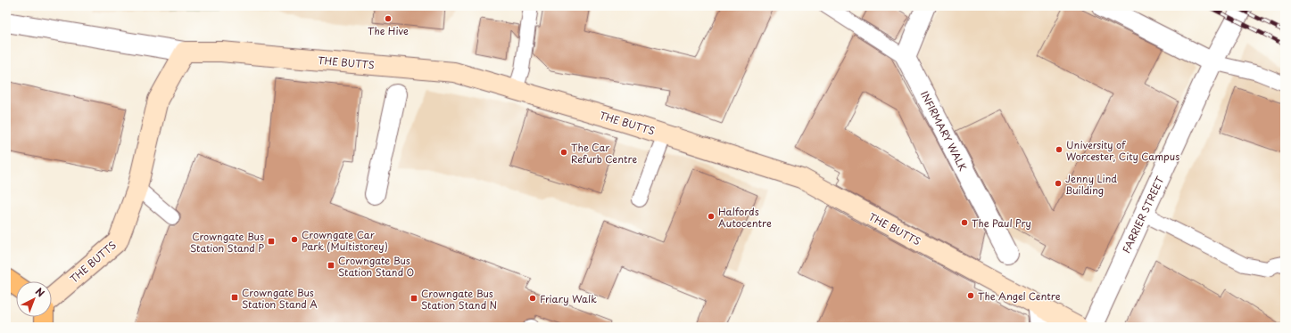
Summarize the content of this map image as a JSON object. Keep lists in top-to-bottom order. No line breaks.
{"streets":{"main road":["THE BUTTS"],"street":["INFIRMARY WALK","FARRIER STREET"]},"places":{"other":["The Hive","University of Worcester, City Campus","The Car Refurb Centre","Jenny Lind Building","Halfords Autocentre","The Paul Pry","Crowngate Car Park (Multistorey)","The Angel Centre","Friary Walk"],"transit":["Crowngate Bus Station Stand P","Crowngate Bus Station Stand O","Crowngate Bus Station Stand A","Crowngate Bus Station Stand N"]},"north":"top right"}
